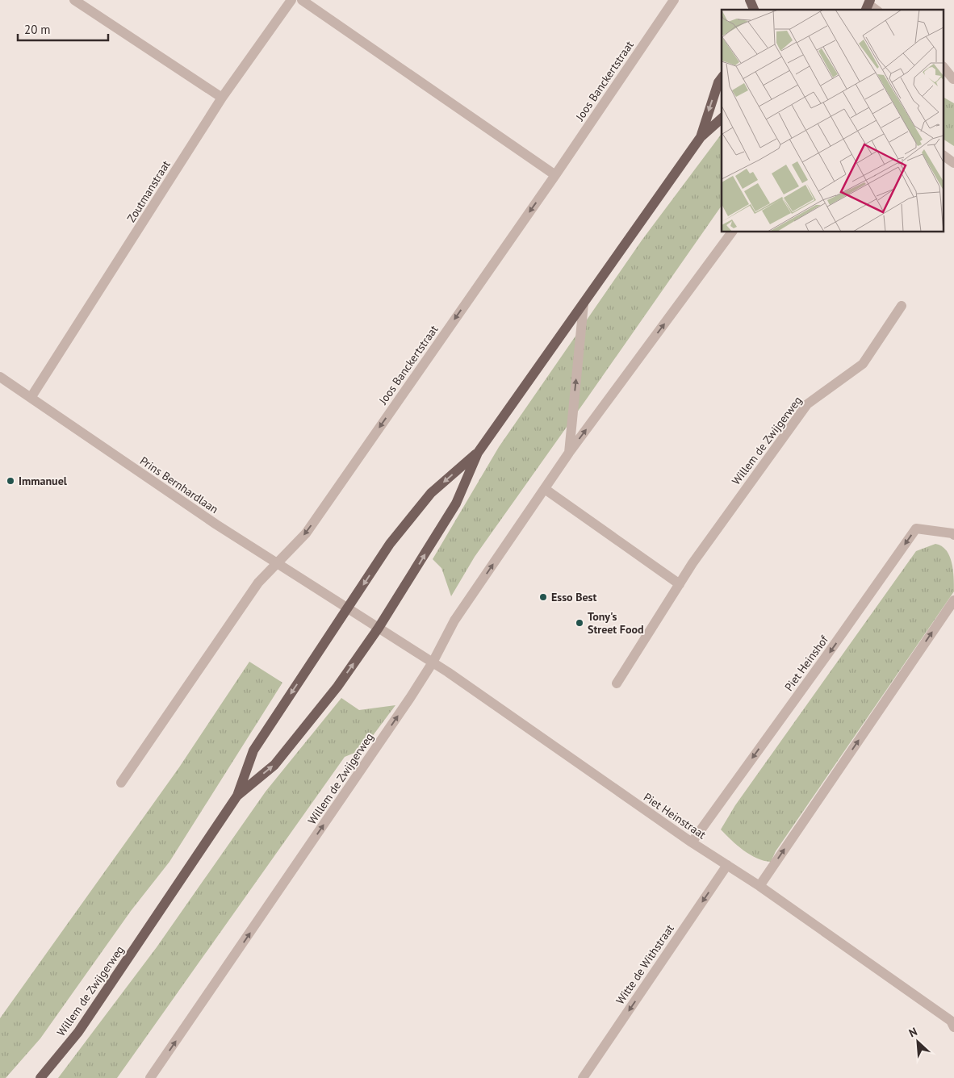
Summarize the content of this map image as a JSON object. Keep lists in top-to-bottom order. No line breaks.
{"streets":{"main road":["Willem de Zwijgerweg"],"street":["Joos Banckertstraat","Zoutmanstraat","Prins Bernhardlaan","Piet Heinshof","Piet Heinstraat","Witte de Withstraat"]},"crossings":[["Joos Banckertstraat","Prins Bernhardlaan"],["Zoutmanstraat","Prins Bernhardlaan"],["Willem de Zwijgerweg","Prins Bernhardlaan"],["Willem de Zwijgerweg","Piet Heinstraat"],["Prins Bernhardlaan","Piet Heinstraat"],["Piet Heinshof","Piet Heinstraat"],["Piet Heinstraat","Witte de Withstraat"]],"one_way":["Joos Banckertstraat","Witte de Withstraat"],"places":["Immanuel","Esso Best","Tony's Street Food"],"scale_bar":"20 m","north":"top left"}
